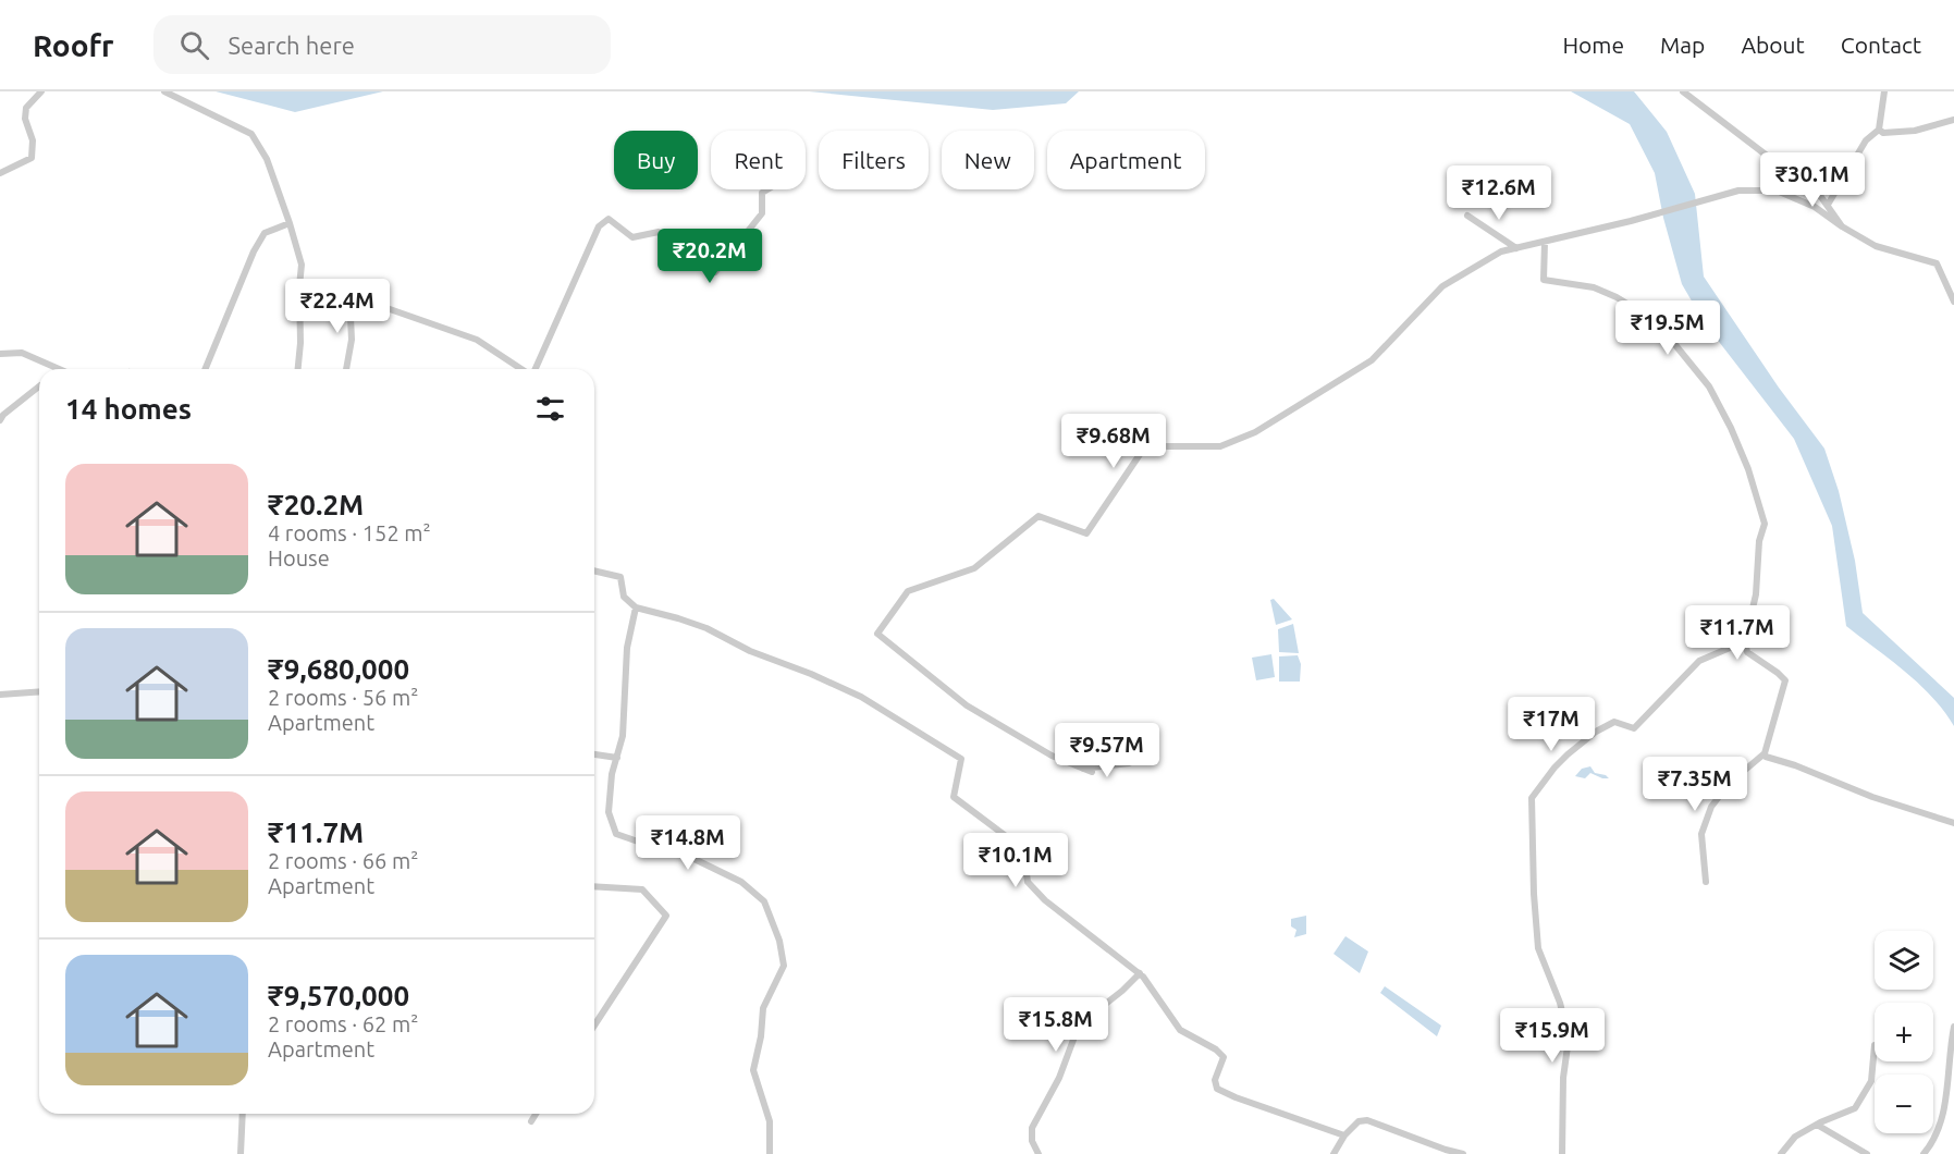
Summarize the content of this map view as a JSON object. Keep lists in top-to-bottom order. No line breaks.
{"page":{"header":"Roofr","search":"Search here","nav":["Home","Map","About","Contact"],"chip":["Buy","Rent","Filters","New","Apartment"],"price":["₹30.1M","₹12.6M","₹20.2M","₹22.4M","₹19.5M","₹9.68M","₹11.7M","₹17M","₹9.57M","₹7.35M","₹14.8M","₹10.1M","₹15.8M","₹15.9M"],"heading":"14 homes","list":[{"name":"₹20.2M","note":"4 rooms · 152 m² · House"},{"name":"₹9,680,000","note":"2 rooms · 56 m² · Apartment"},{"name":"₹11.7M","note":"2 rooms · 66 m² · Apartment"},{"name":"₹9,570,000","note":"2 rooms · 62 m² · Apartment"}],"map_buttons":["+","−"]}}
